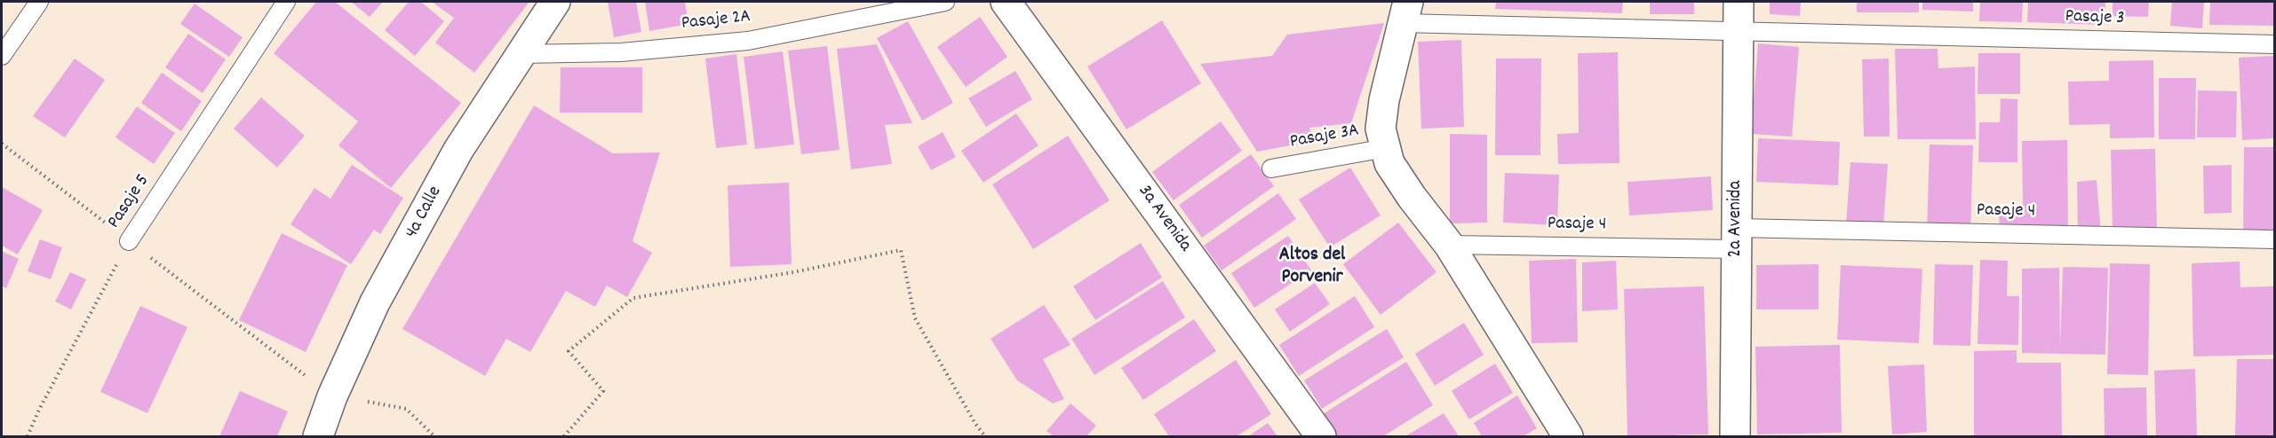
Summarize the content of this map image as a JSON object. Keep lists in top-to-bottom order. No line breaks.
{"streets":{"street":["4a Calle","3a Avenida","2a Avenida"],"lane":["Pasaje 3","Pasaje 2A","Pasaje 3A","Pasaje 5","Pasaje 4"]},"crossings":[["Pasaje 3","2a Avenida"],["Pasaje 2A","4a Calle"],["Pasaje 4","2a Avenida"]],"districts":["Altos del Porvenir"]}
